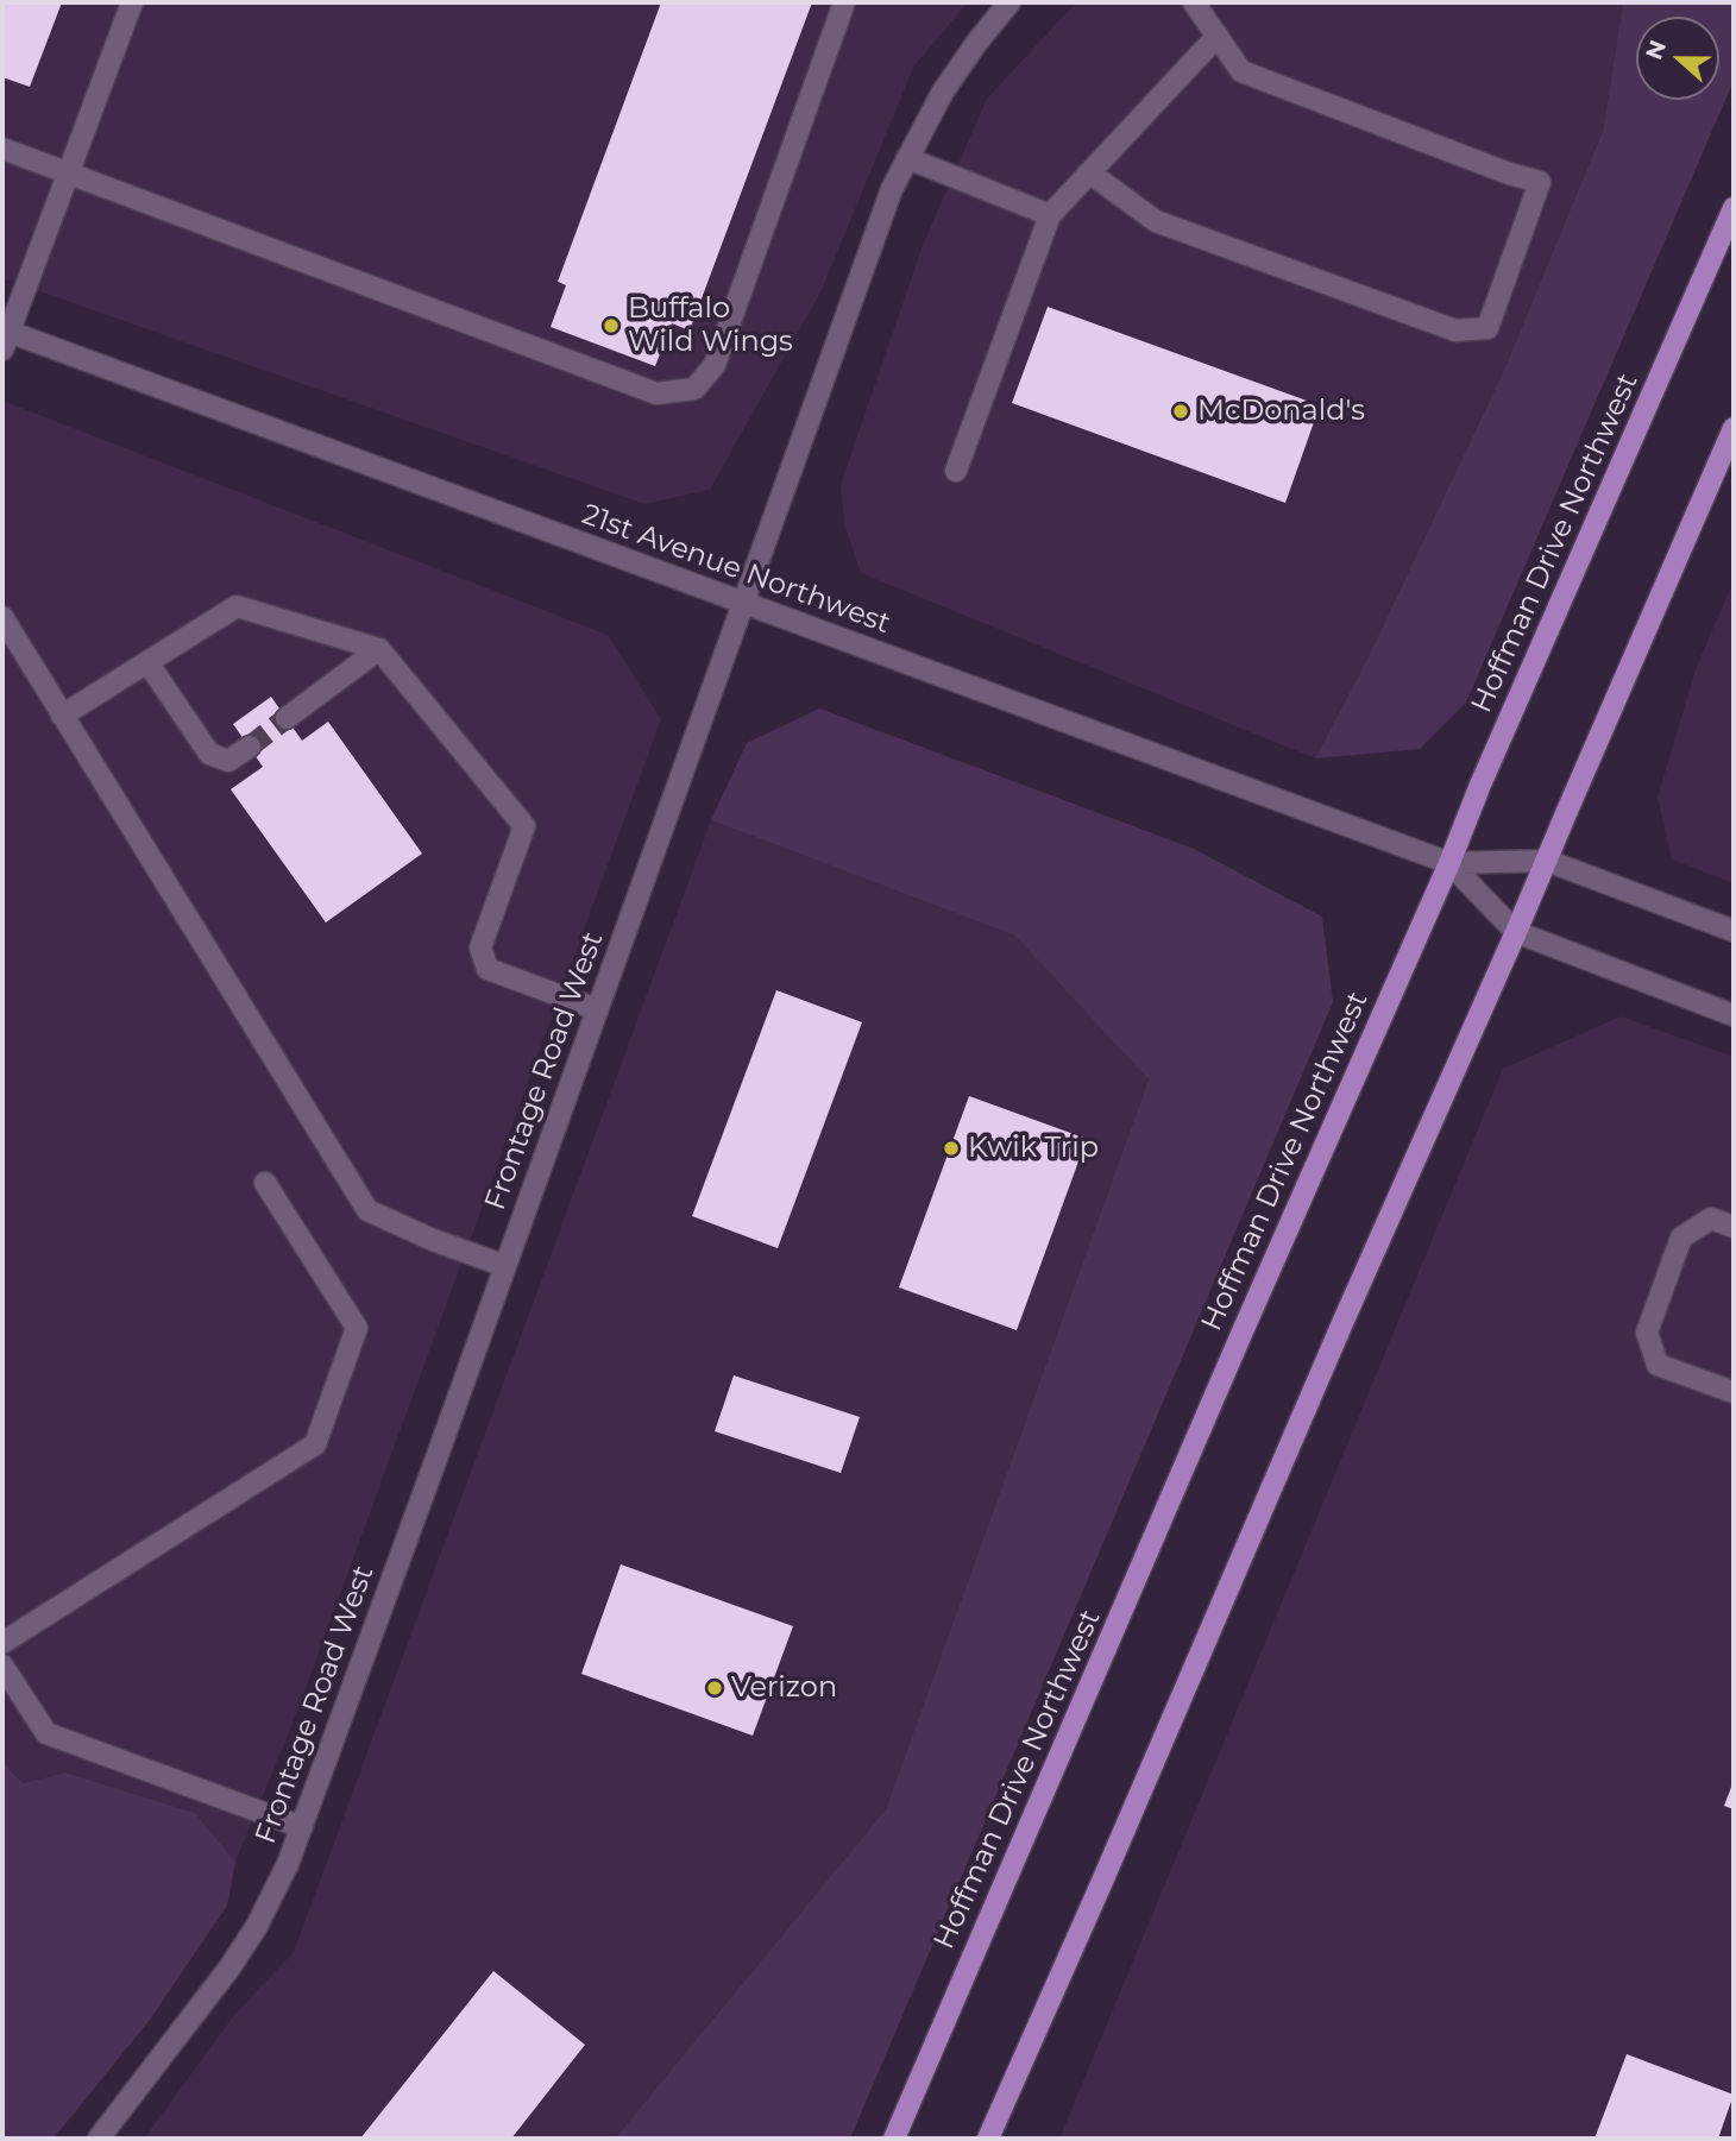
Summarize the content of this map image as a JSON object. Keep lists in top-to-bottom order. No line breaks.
{"streets":{"main road":["Hoffman Drive Northwest"],"street":["21st Avenue Northwest","Frontage Road West"]},"crossings":[["Hoffman Drive Northwest","21st Avenue Northwest"],["21st Avenue Northwest","Frontage Road West"]],"places":["Buffalo Wild Wings","McDonald's","Kwik Trip","Verizon"],"north":"left"}
